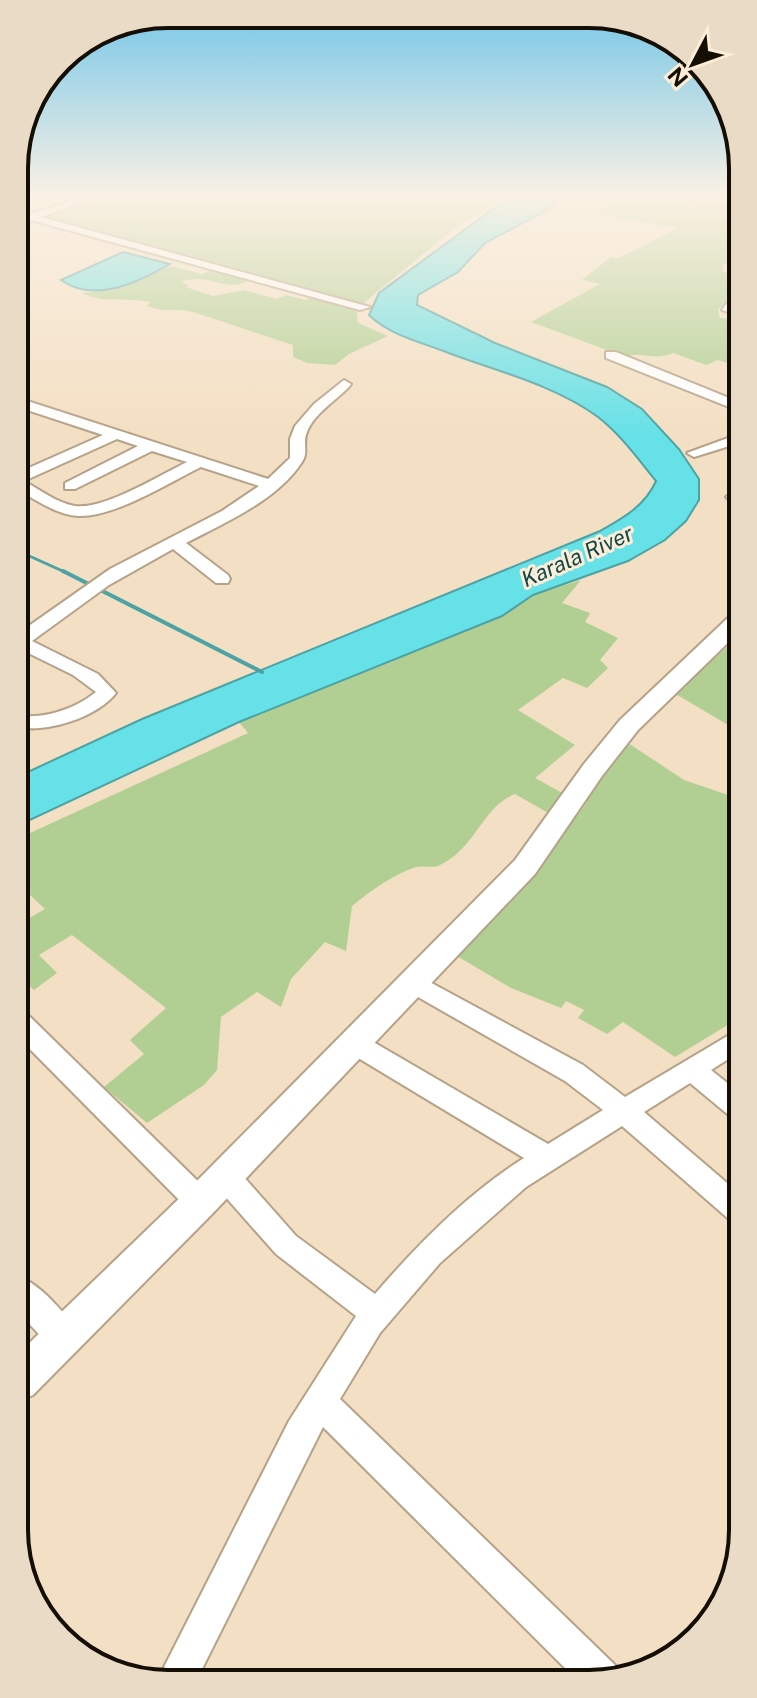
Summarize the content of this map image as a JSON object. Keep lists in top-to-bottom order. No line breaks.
{"water":["Karala River"],"north":"bottom left"}
